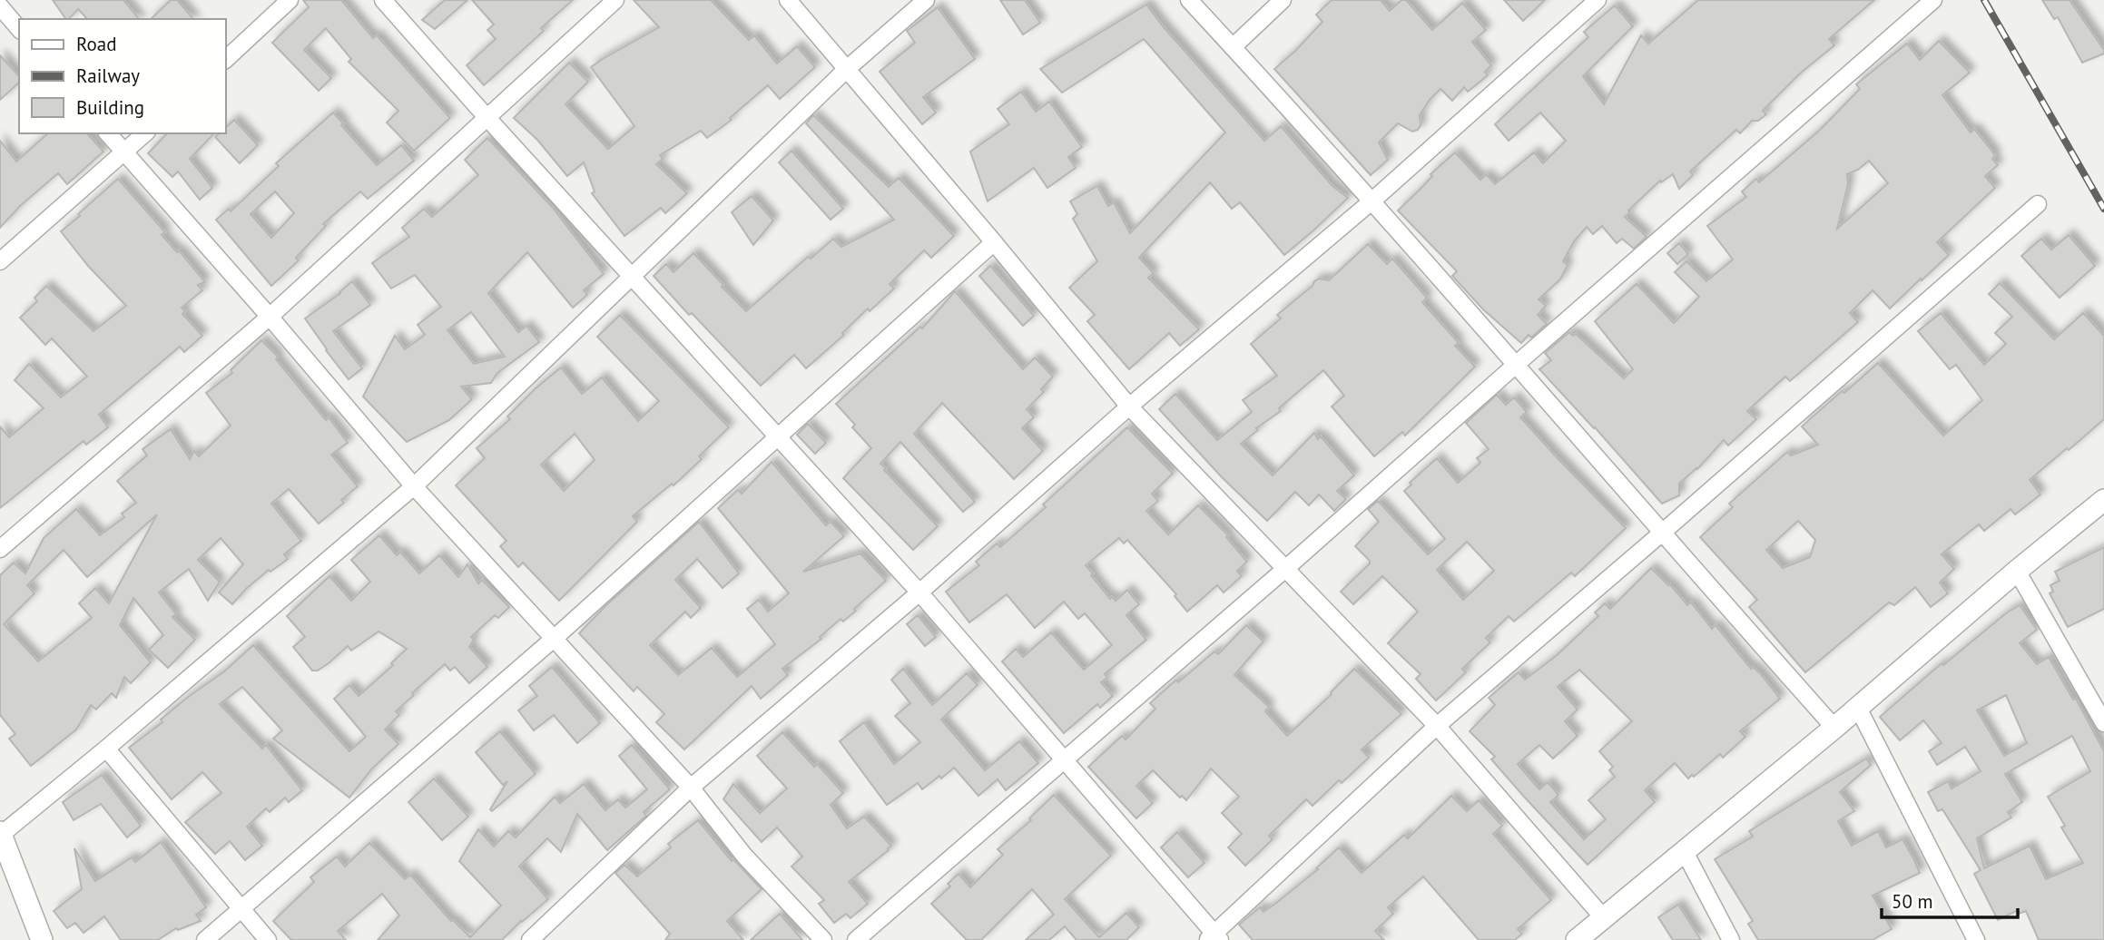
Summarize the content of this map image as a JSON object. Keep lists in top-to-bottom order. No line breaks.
{"legend":["Road","Railway","Building"],"scale_bar":"50 m"}
